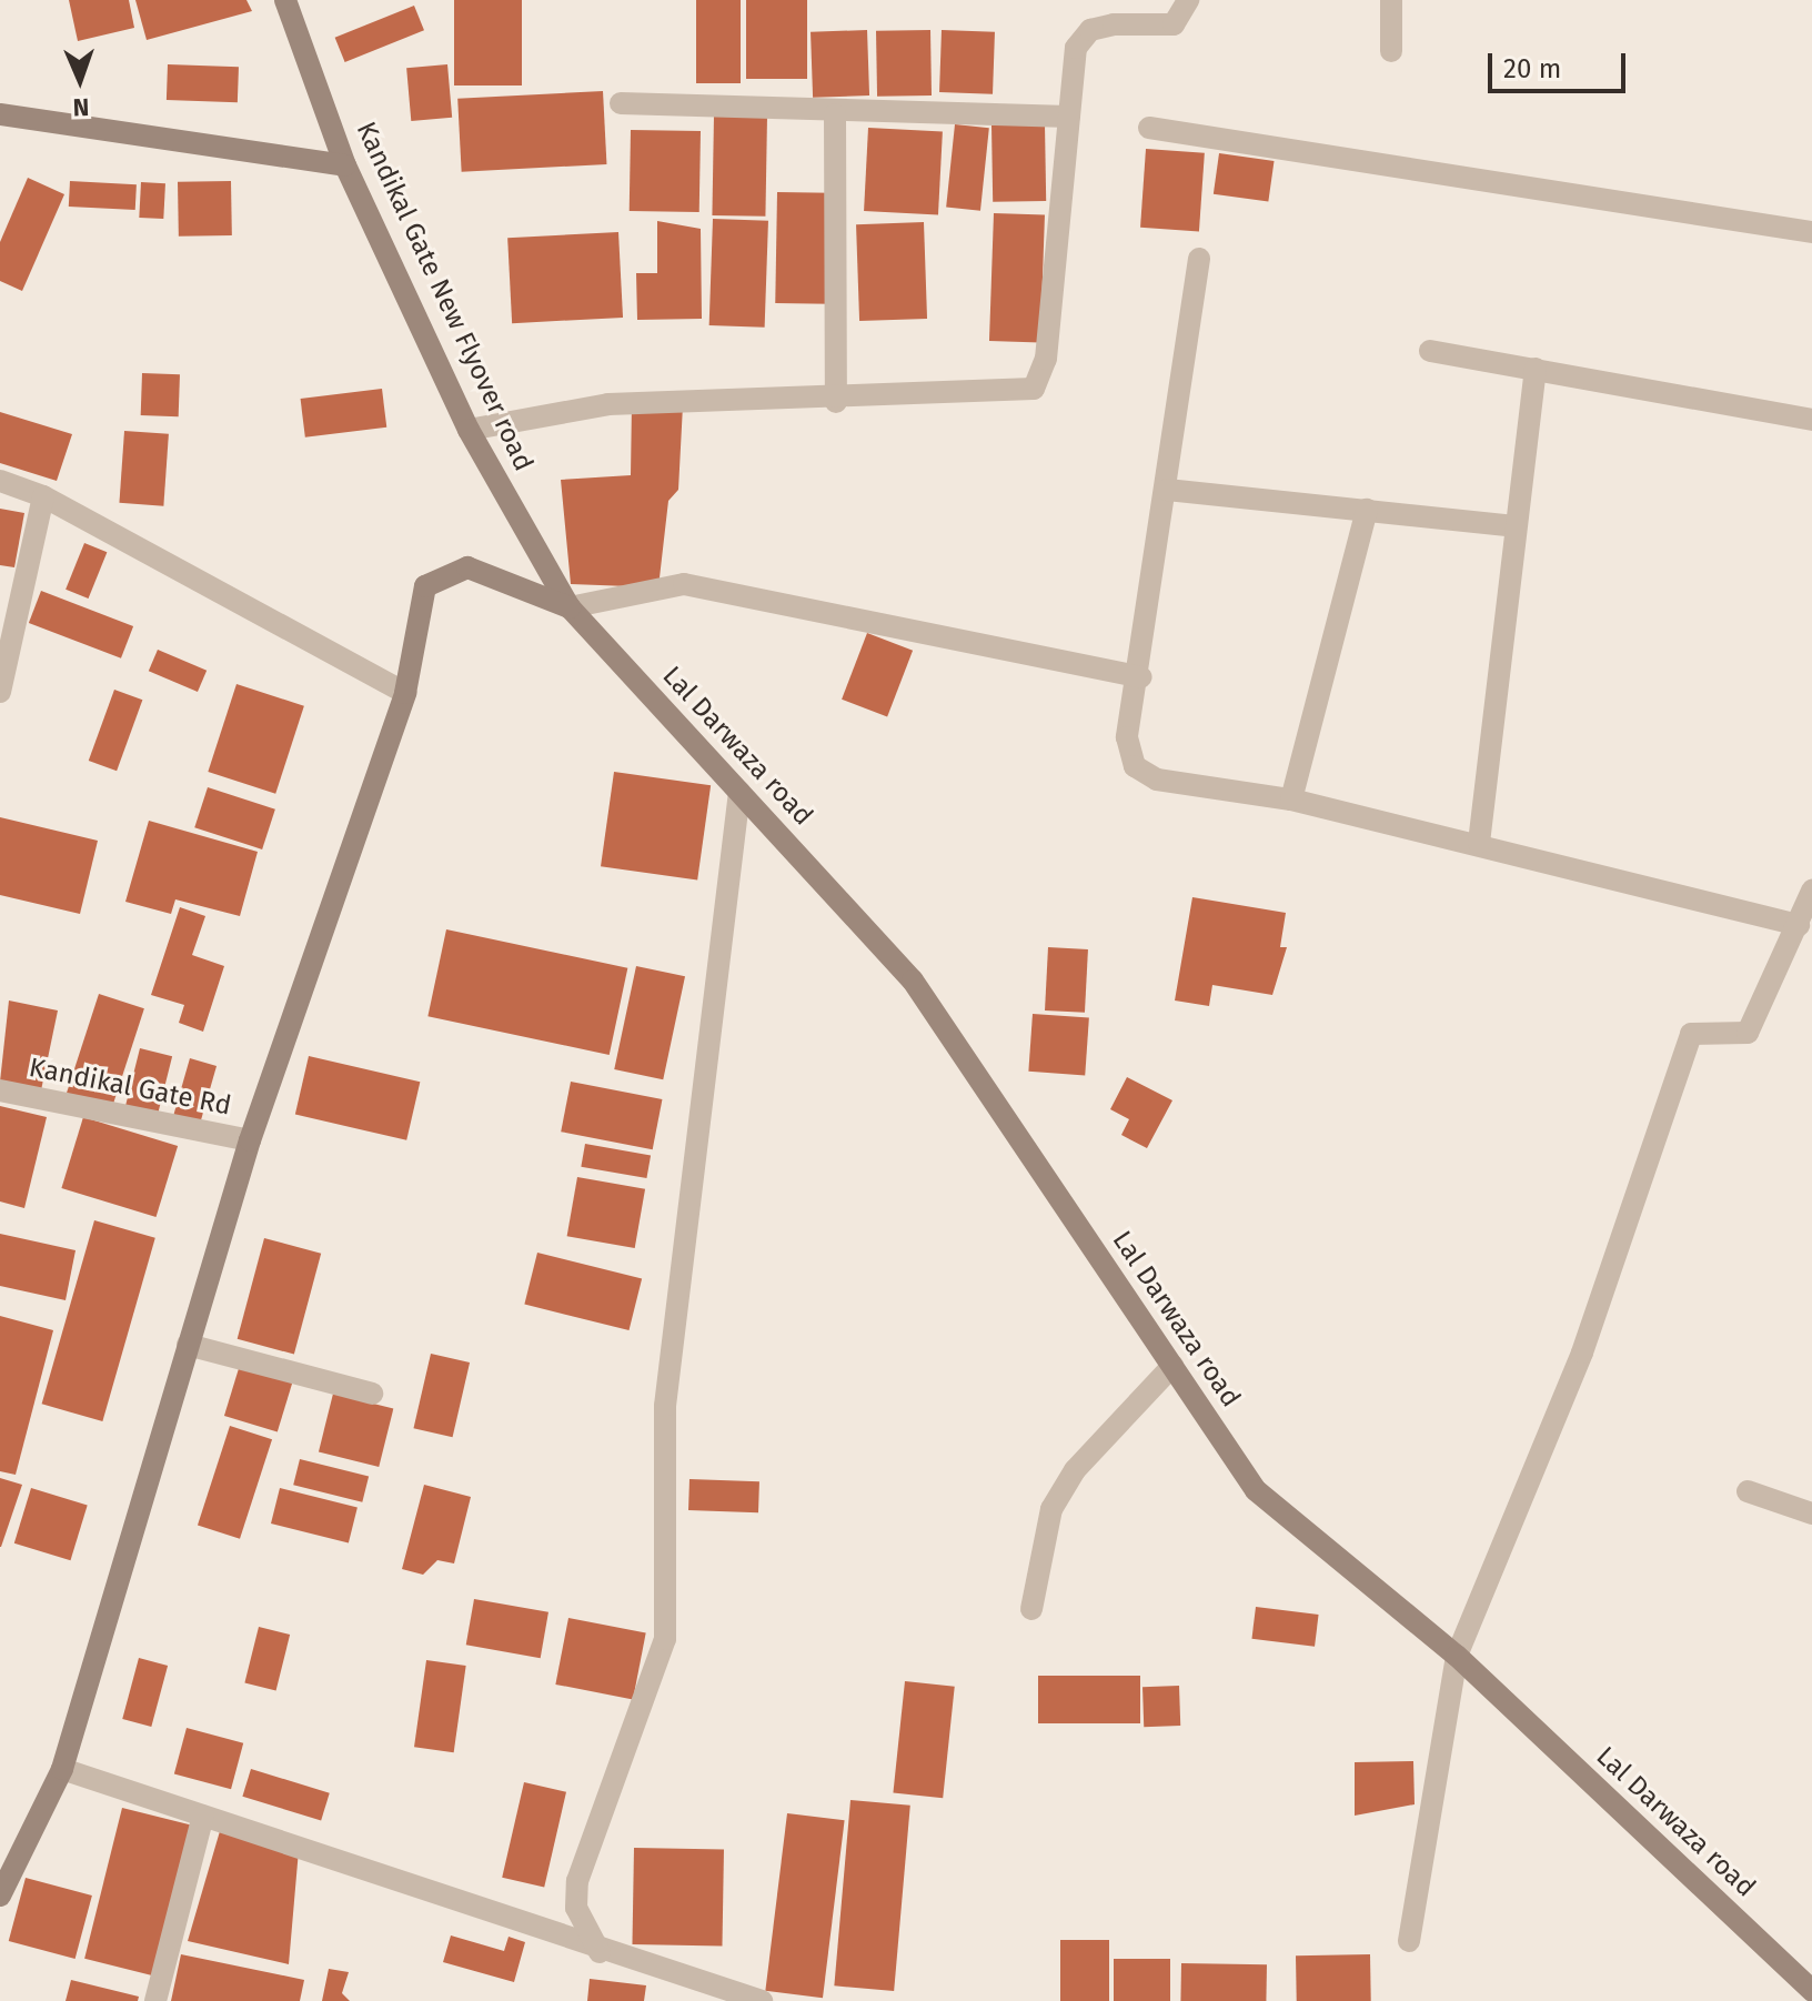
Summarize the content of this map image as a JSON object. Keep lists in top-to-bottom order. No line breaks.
{"streets":{"main road":["Kandikal Gate New Flyover road","Lal Darwaza road"],"street":["Kandikal Gate Rd"]},"crossings":[["Kandikal Gate New Flyover road","Lal Darwaza road"]],"scale_bar":"20 m","north":"bottom"}
